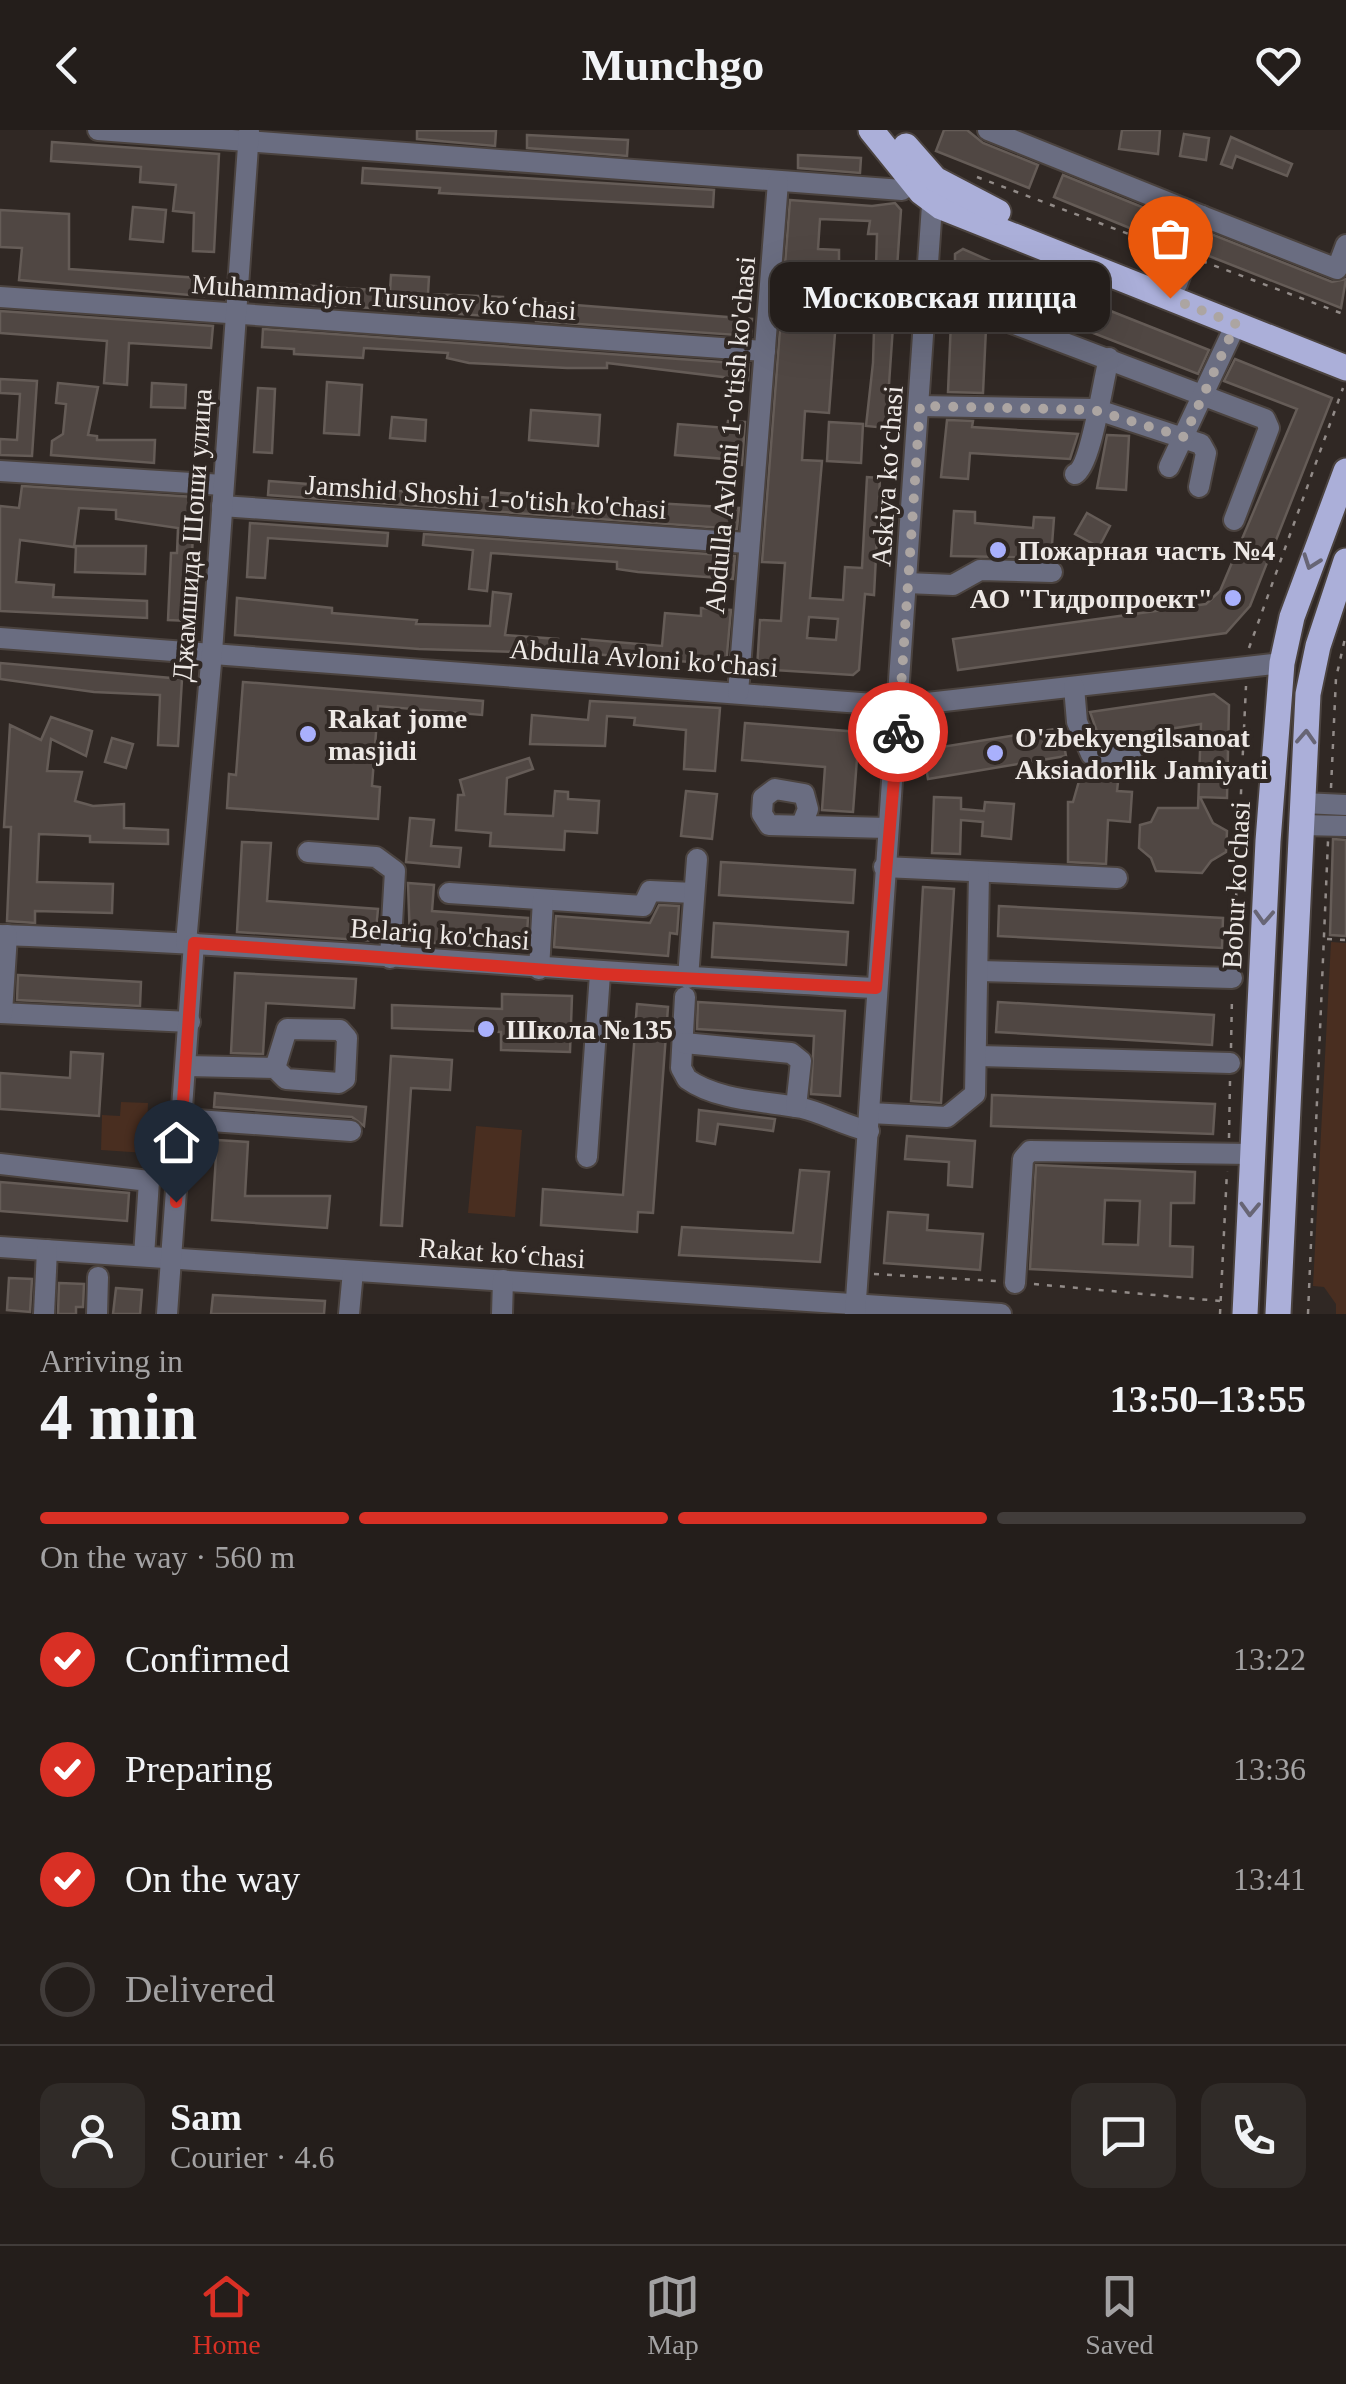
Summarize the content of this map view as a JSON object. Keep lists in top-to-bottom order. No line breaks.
{"streets":{"main road":["Bobur ko'chasi"],"street":["Muhammadjon Tursunov koʻchasi","Abdulla Avloni 1-o'tish ko'chasi","Askiya koʻchasi","Jamshid Shoshi 1-o'tish ko'chasi","Джамшида Шоши улица","Abdulla Avloni ko'chasi","Belariq ko'chasi","Rakat koʻchasi"]},"crossings":[["Muhammadjon Tursunov koʻchasi","Abdulla Avloni 1-o'tish ko'chasi"],["Muhammadjon Tursunov koʻchasi","Джамшида Шоши улица"],["Abdulla Avloni 1-o'tish ko'chasi","Jamshid Shoshi 1-o'tish ko'chasi"],["Abdulla Avloni 1-o'tish ko'chasi","Abdulla Avloni ko'chasi"],["Askiya koʻchasi","Abdulla Avloni ko'chasi"],["Askiya koʻchasi","Belariq ko'chasi"],["Askiya koʻchasi","Rakat koʻchasi"],["Jamshid Shoshi 1-o'tish ko'chasi","Джамшида Шоши улица"],["Джамшида Шоши улица","Abdulla Avloni ko'chasi"],["Джамшида Шоши улица","Belariq ko'chasi"],["Джамшида Шоши улица","Rakat koʻchasi"],["Abdulla Avloni ko'chasi","Bobur ko'chasi"]],"places":["Московская пицца","Пожарная часть №4","АО \"Гидропроект\"","Rakat jome masjidi","O'zbekyengilsanoat Aksiadorlik Jamiyati","Школа №135"],"page":{"header":"Munchgo","bubble":"Московская пицца","heading":["4 min","Arriving in","13:50–13:55"],"panel":["Sam","Courier · 4.6"],"bar":"On the way · 560 m","list":[["Confirmed","13:22"],["Preparing","13:36"],["On the way","13:41"],"Delivered"],"tabs":["Home","Map","Saved"]}}
